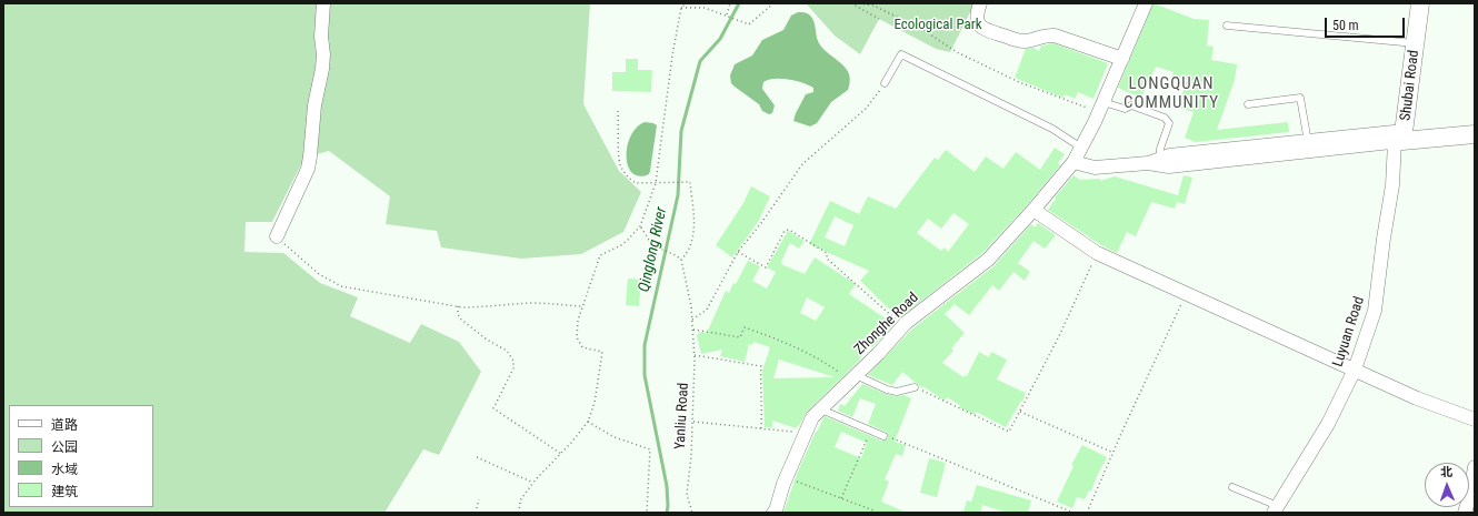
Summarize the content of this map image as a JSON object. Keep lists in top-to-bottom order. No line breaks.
{"streets":{"main road":["Shubai Road"],"street":["Zhonghe Road","Luyuan Road"],"path":["Yanliu Road"]},"crossings":[["Shubai Road","Luyuan Road"]],"districts":["LONGQUAN COMMUNITY"],"water":["Qinglong River"],"parks":["Ecological Park"],"legend":["道路","公园","水域","建筑"],"scale_bar":"50 m","north":"top"}
